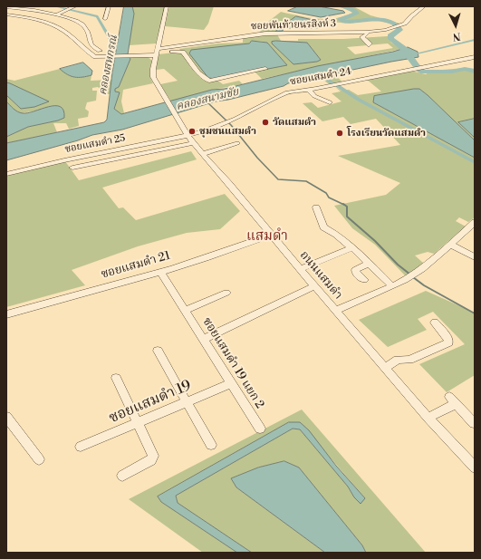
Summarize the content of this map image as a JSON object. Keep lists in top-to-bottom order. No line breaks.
{"streets":{"street":["ซอยพันท้ายนรสิงห์ 3","ซอยแสมดำ 24","ซอยแสมดำ 25","ซอยแสมดำ 21","ถนนแสมดำ","ซอยแสมดำ 19 แยก 2","ซอยแสมดำ 19"]},"crossings":[["ซอยพันท้ายนรสิงห์ 3","ถนนแสมดำ"],["ซอยแสมดำ 24","ซอยแสมดำ 25"],["ซอยแสมดำ 24","ถนนแสมดำ"],["ซอยแสมดำ 25","ถนนแสมดำ"],["ซอยแสมดำ 21","ถนนแสมดำ"],["ซอยแสมดำ 21","ซอยแสมดำ 19 แยก 2"],["ซอยแสมดำ 19 แยก 2","ซอยแสมดำ 19"]],"districts":["แสมดำ"],"water":["คลองสหกรณ์","คลองสนามชัย"],"places":["วัดแสมดำ","ชุมชนแสมดำ","โรงเรียนวัดแสมดำ"],"north":"bottom"}
